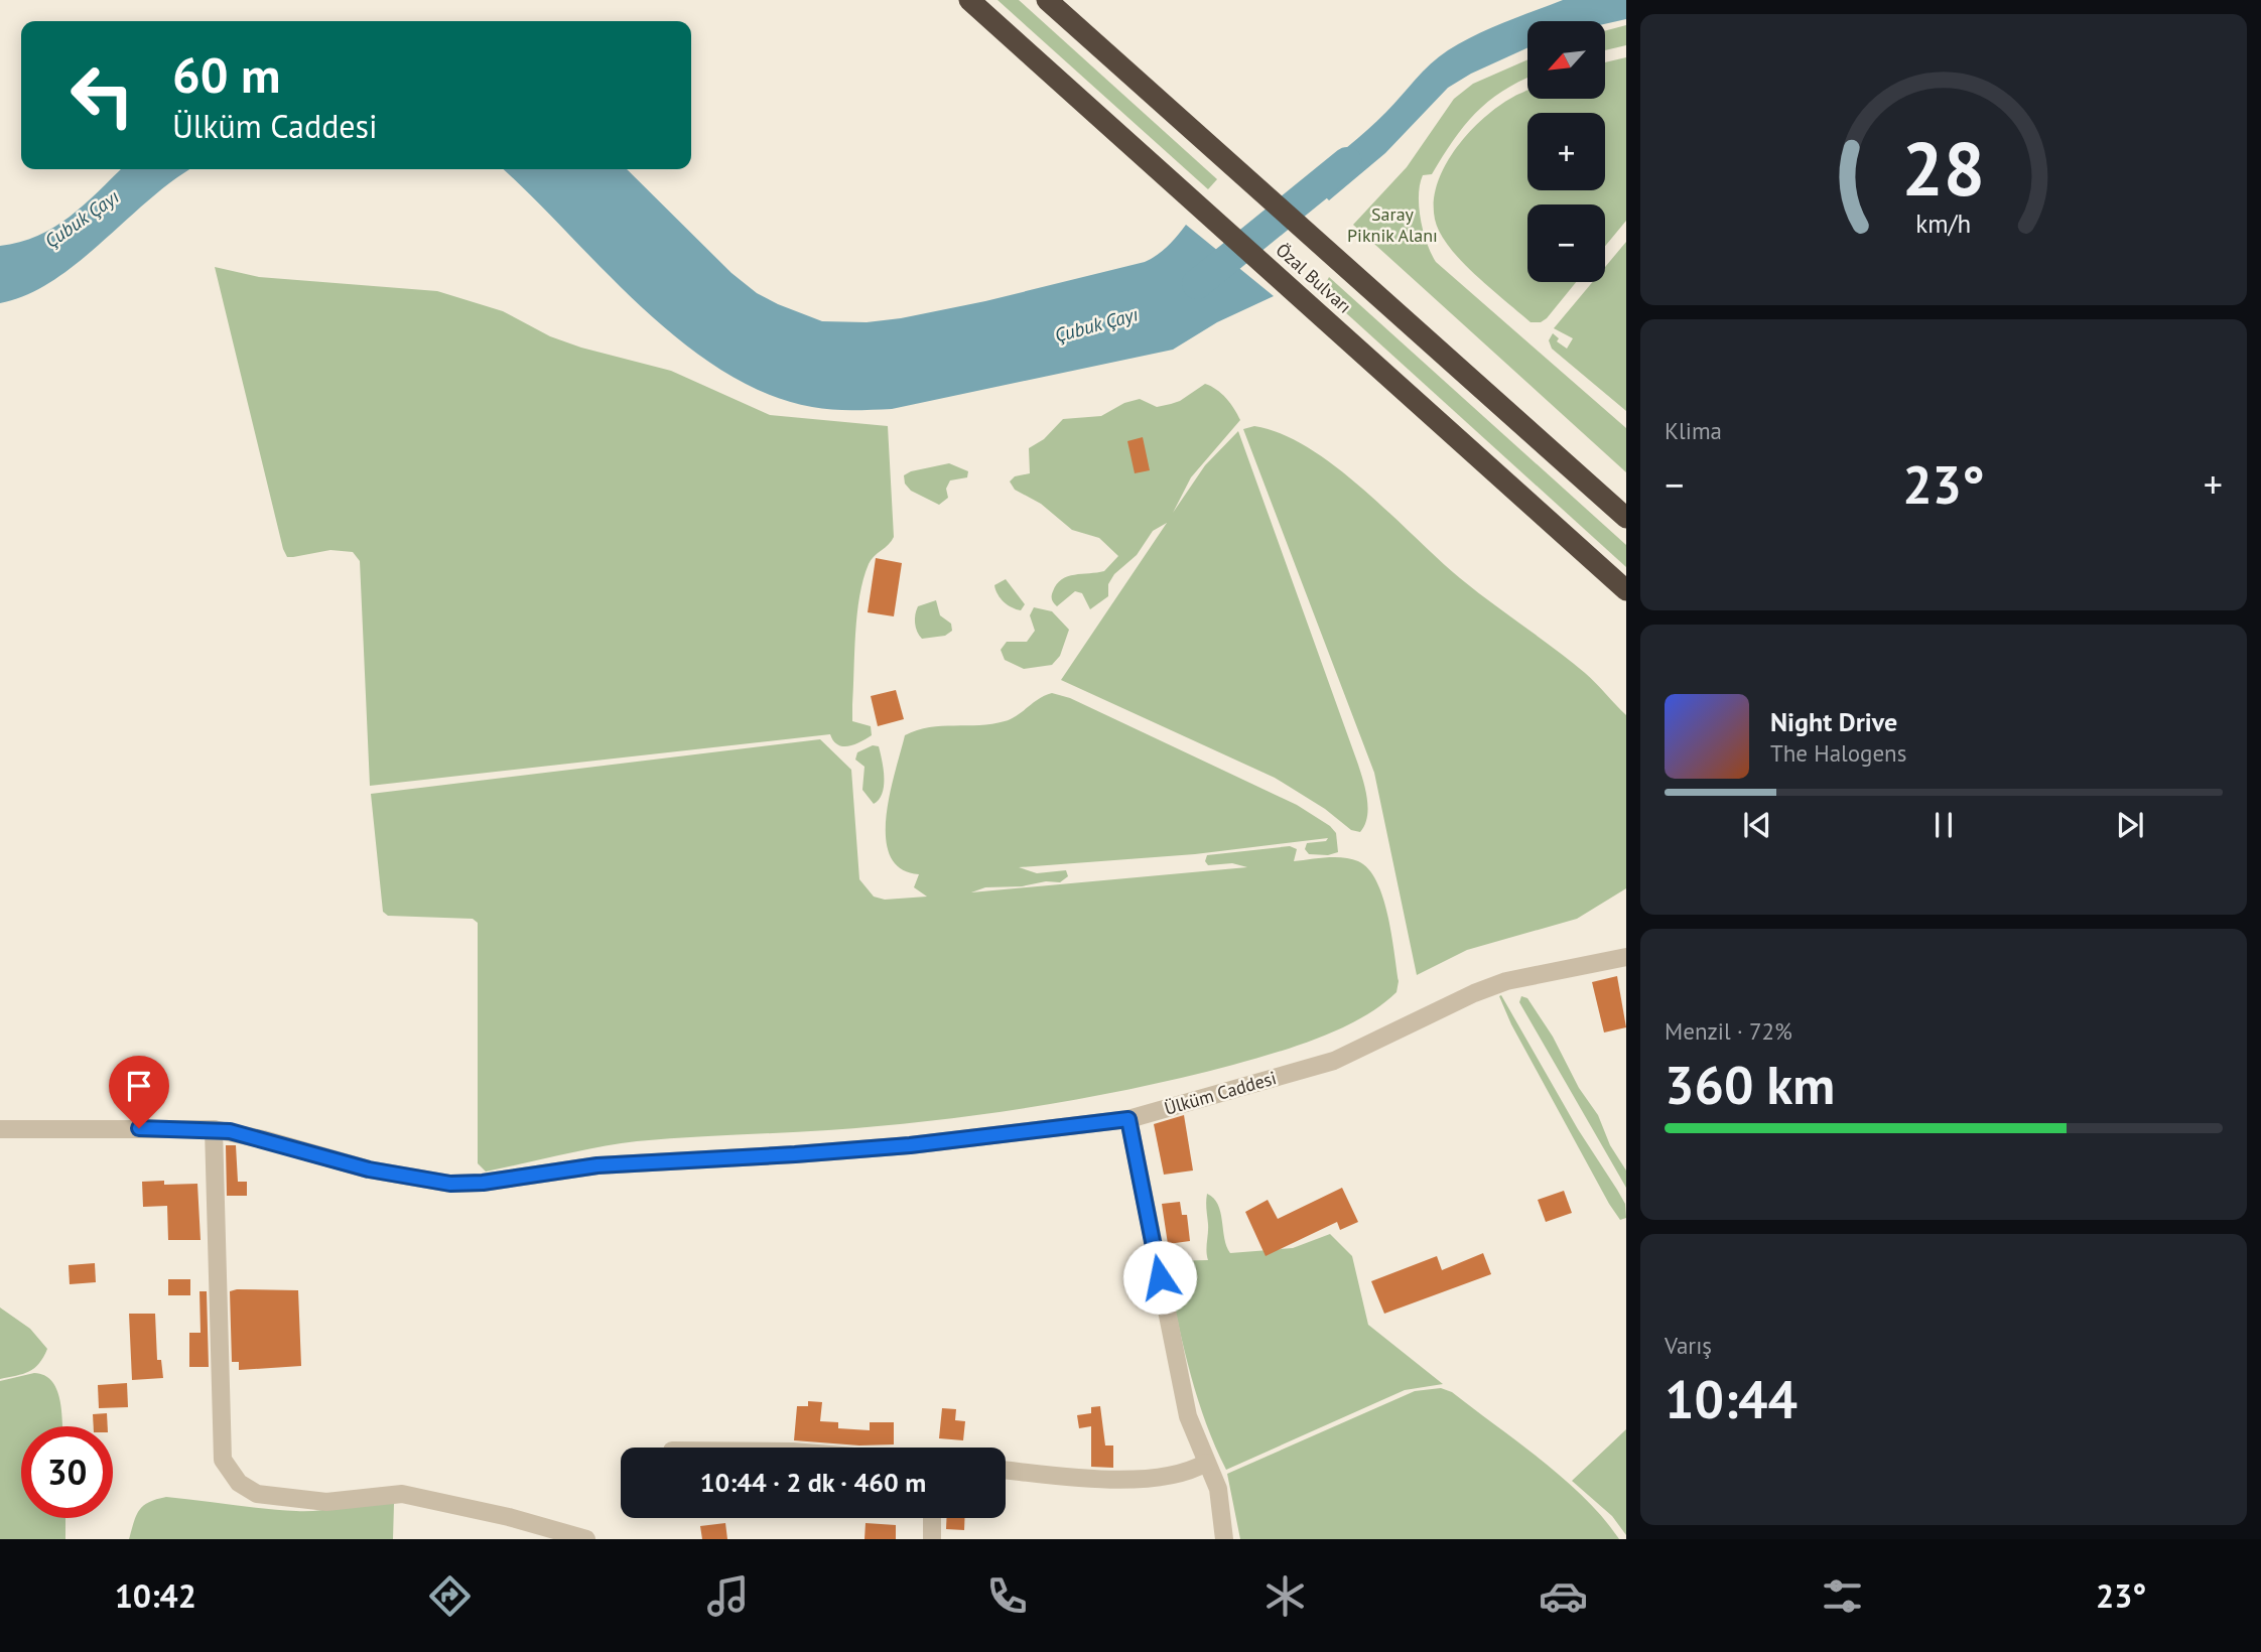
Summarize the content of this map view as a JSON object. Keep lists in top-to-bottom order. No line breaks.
{"streets":{"highway":["Özal Bulvarı"],"street":["Ülküm Caddesi"]},"water":["Çubuk Çayı"],"parks":["Saray Piknik Alanı"],"north":"bottom left","page":{"map_buttons":["+","−"],"turn":["60 m","Ülküm Caddesi"],"tile":["Klima",["Menzil · 72%","360 km"],["Varış","10:44"]],"heat":["−","23°","+"],"song":["Night Drive","The Halogens"],"limit":"30","trip":"10:44 · 2 dk · 460 m","tabs":["10:42","23°"],"gauge":["28","km/h"]}}
